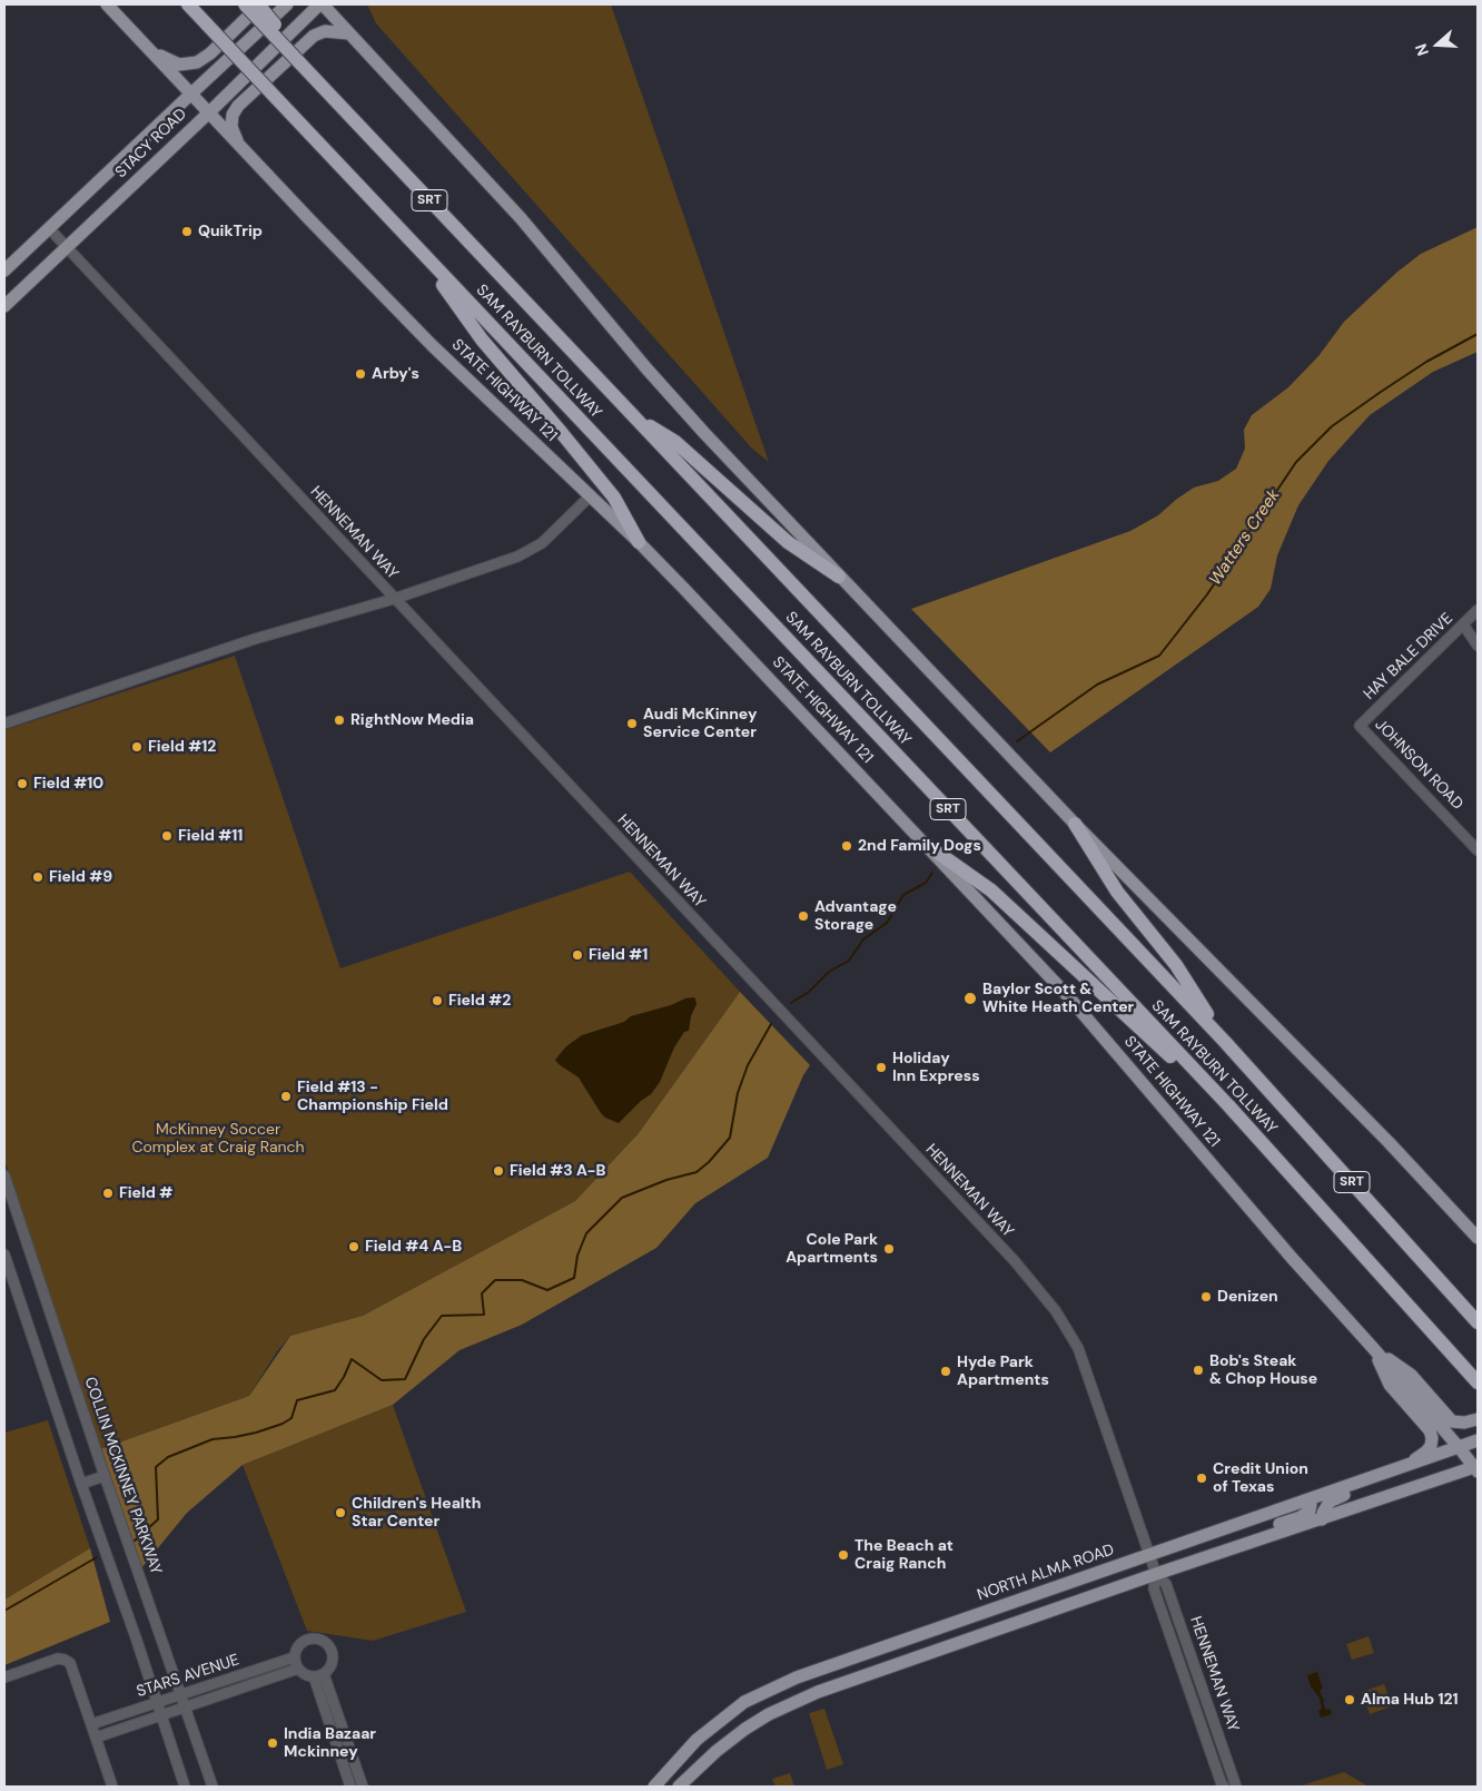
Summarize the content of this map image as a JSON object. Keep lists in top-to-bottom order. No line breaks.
{"streets":{"highway":["SRT","SAM RAYBURN TOLLWAY"],"main road":["STACY ROAD","STATE HIGHWAY 121","NORTH ALMA ROAD"],"street":["HENNEMAN WAY","HAY BALE DRIVE","JOHNSON ROAD","COLLIN MCKINNEY PARKWAY","STARS AVENUE"]},"crossings":[["STACY ROAD","STATE HIGHWAY 121"],["STACY ROAD","HENNEMAN WAY"],["STATE HIGHWAY 121","NORTH ALMA ROAD"],["HENNEMAN WAY","NORTH ALMA ROAD"],["HAY BALE DRIVE","JOHNSON ROAD"],["COLLIN MCKINNEY PARKWAY","STARS AVENUE"]],"water":["Watters Creek"],"parks":["McKinney Soccer Complex at Craig Ranch"],"places":["QuikTrip","Arby's","RightNow Media","Audi McKinney Service Center","Field #12","Field #10","Field #11","2nd Family Dogs","Field #9","Advantage Storage","Field #1","Baylor Scott & White Heath Center","Field #2","Holiday Inn Express","Field #13 - Championship Field","Field #3 A-B","Field #","Field #4 A-B","Cole Park Apartments","Denizen","Bob's Steak & Chop House","Hyde Park Apartments","Credit Union of Texas","Children's Health Star Center","The Beach at Craig Ranch","Alma Hub 121","India Bazaar Mckinney"],"north":"left"}
